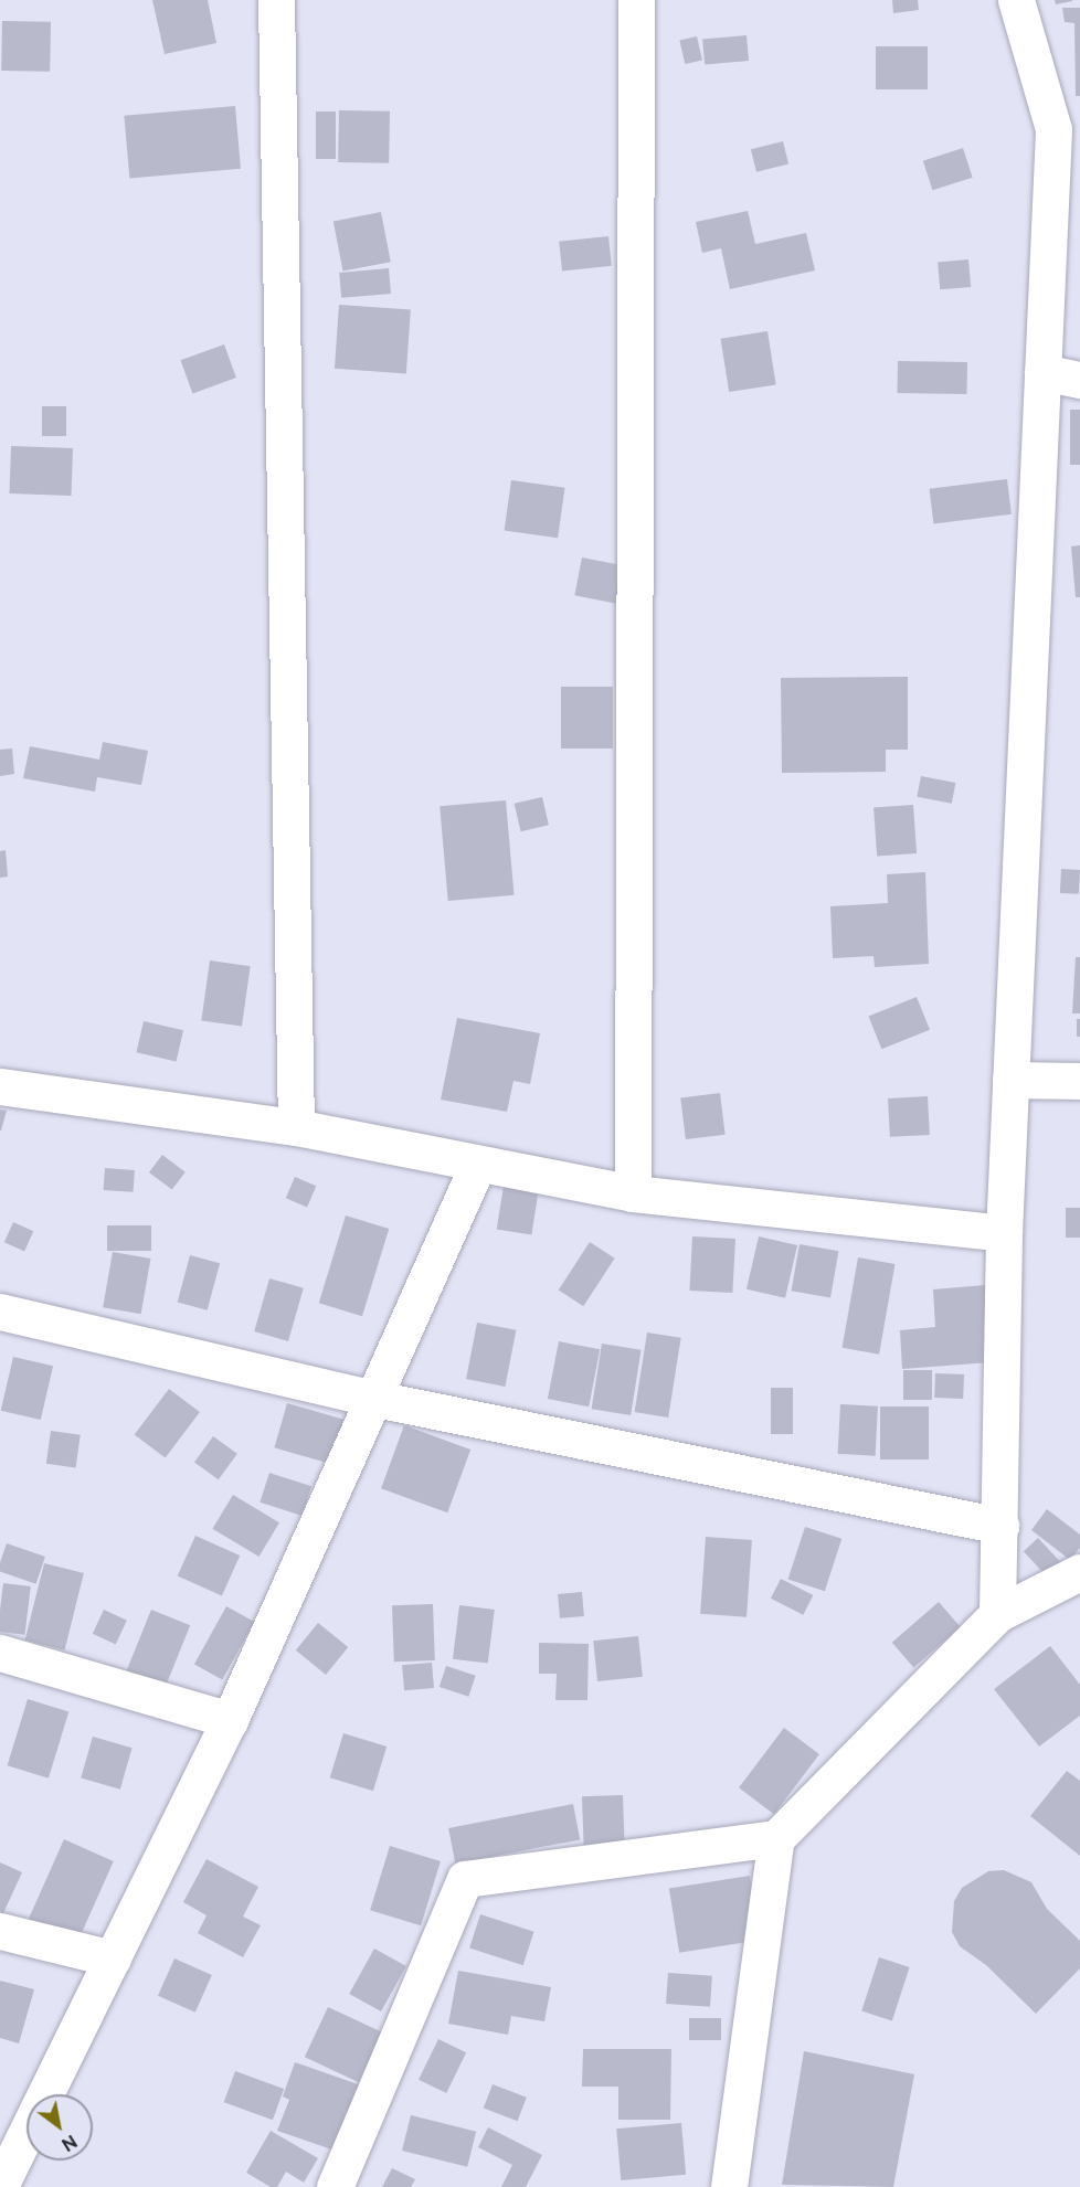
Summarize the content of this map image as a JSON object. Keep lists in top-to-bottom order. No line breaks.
{"north":"bottom right"}
